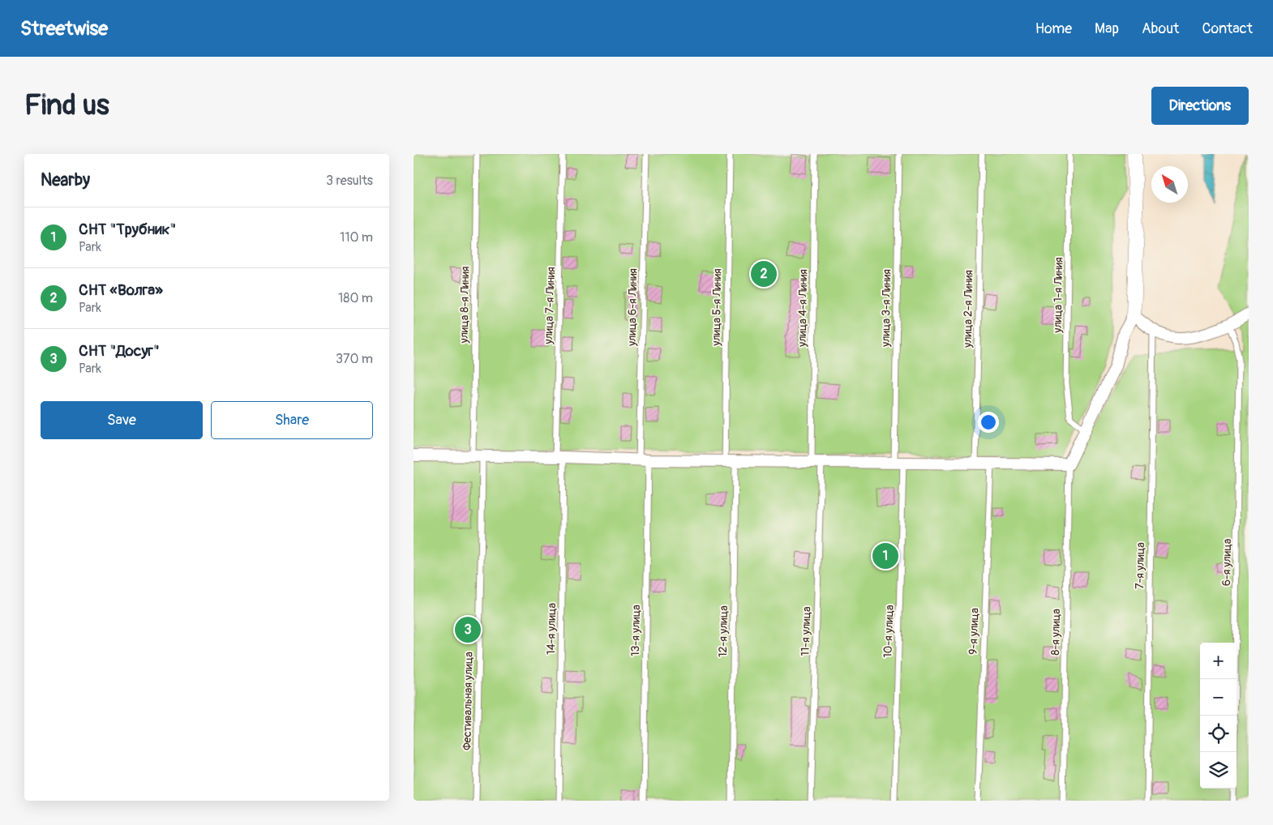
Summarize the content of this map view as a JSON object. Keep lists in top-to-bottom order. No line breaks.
{"streets":{"lane":["улица 1-я Линия","улица 8-я Линия","улица 7-я Линия","улица 6-я Линия","улица 5-я Линия","улица 4-я Линия","улица 3-я Линия","улица 2-я Линия","6-я улица","7-я улица","14-я улица","13-я улица","12-я улица","11-я улица","10-я улица","9-я улица","8-я улица","Фестивальная улица"]},"crossings":[["улица 8-я Линия","Фестивальная улица"],["улица 7-я Линия","14-я улица"],["улица 6-я Линия","13-я улица"],["улица 5-я Линия","12-я улица"],["улица 4-я Линия","11-я улица"],["улица 3-я Линия","10-я улица"]],"north":"top left","page":{"header":"Streetwise","nav":["Home","Map","About","Contact"],"buttons":["Directions",["Save","Share"]],"title":"Find us","heading":["Nearby","3 results"],"list":[{"mark":"1","name":"СНТ \"Трубник\"","note":"Park","value":"110 m"},{"mark":"2","name":"СНТ «Волга»","note":"Park","value":"180 m"},{"mark":"3","name":"СНТ \"Досуг\"","note":"Park","value":"370 m"}],"pins":["2","1","3"],"map_buttons":["+","−"]}}
